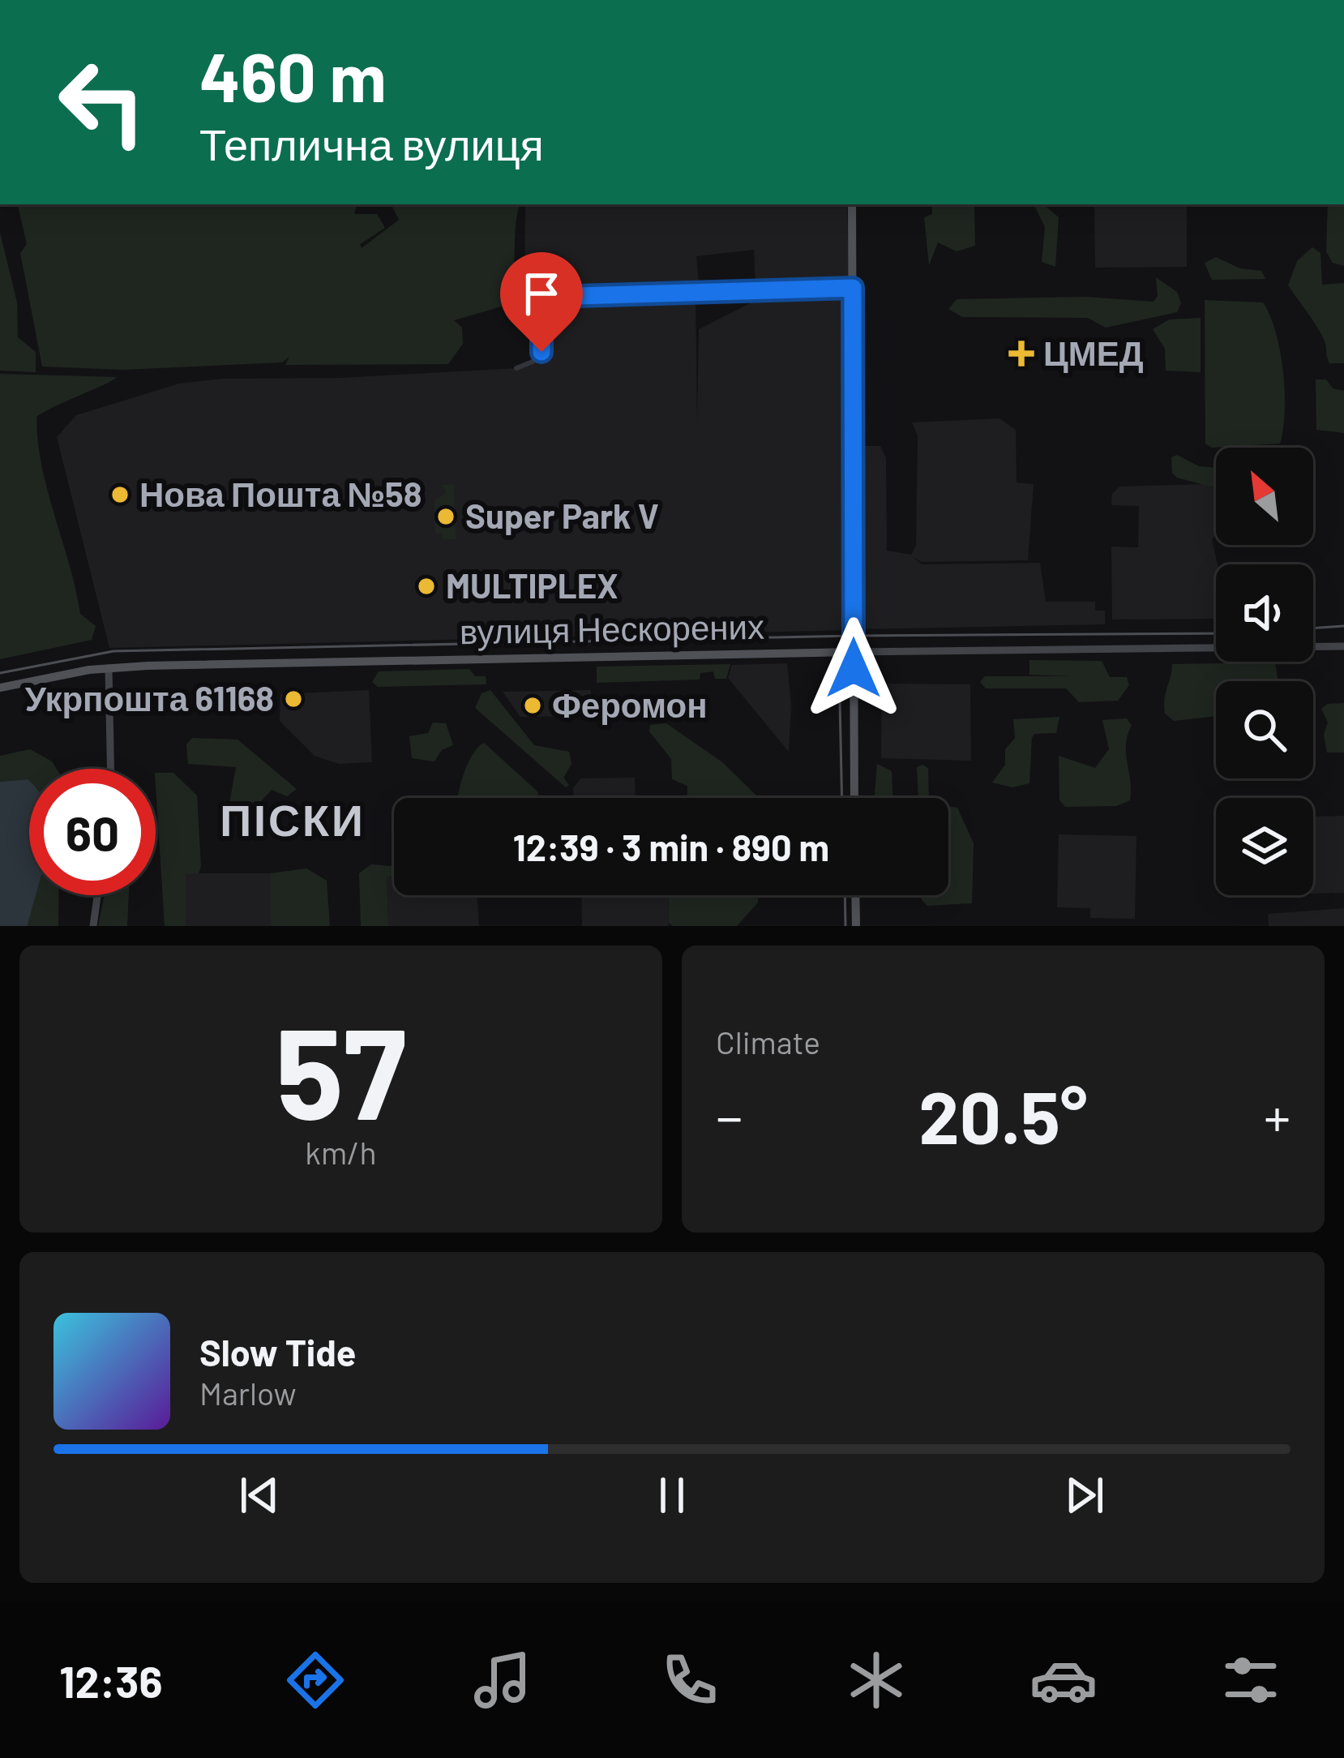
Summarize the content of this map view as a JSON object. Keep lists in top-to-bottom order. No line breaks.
{"streets":{"main road":["вулиця Нескорених"]},"districts":["ПІСКИ"],"places":{"health":["ЦМЕД"],"other":["Нова Пошта №58","Super Park V","MULTIPLEX","Укрпошта 61168","Феромон"]},"north":"top left","page":{"turn":["460 m","Теплична вулиця"],"limit":"60","trip":"12:39 · 3 min · 890 m","tile":[["57","km/h"],"Climate"],"heat":["−","20.5°","+"],"song":["Slow Tide","Marlow"],"tabs":"12:36"}}
